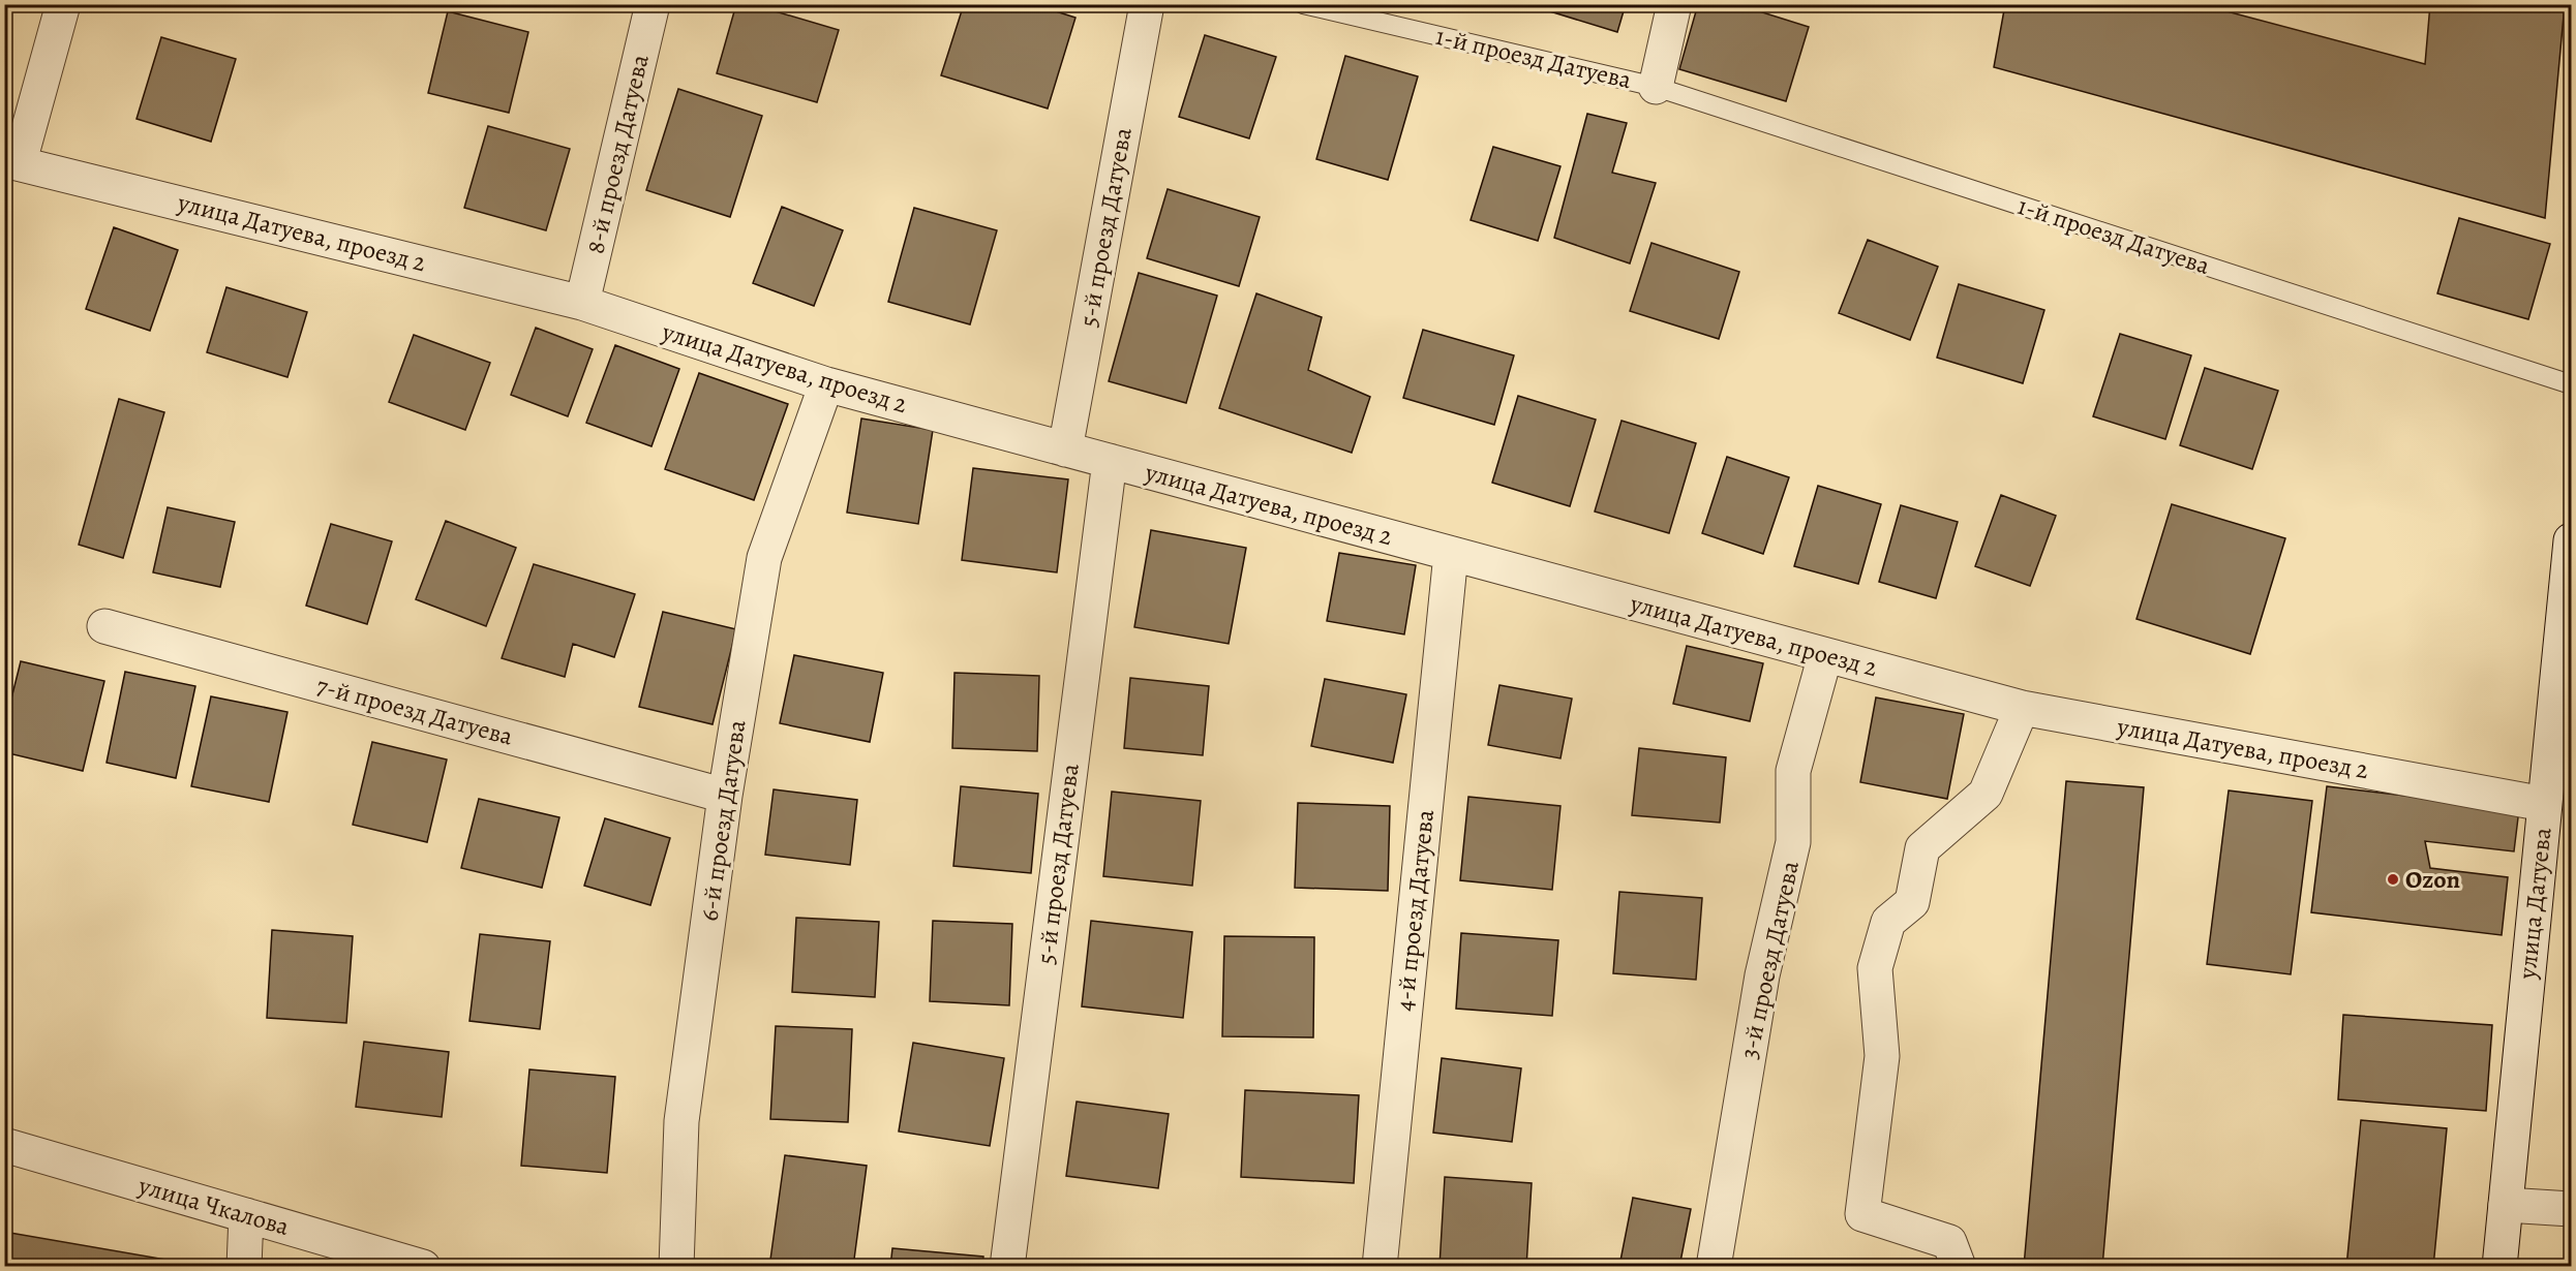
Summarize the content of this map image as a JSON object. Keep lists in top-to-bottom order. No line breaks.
{"streets":{"street":["1-й проезд Датуева","8-й проезд Датуева","5-й проезд Датуева","улица Датуева, проезд 2","7-й проезд Датуева","6-й проезд Датуева","улица Датуева","4-й проезд Датуева","3-й проезд Датуева","улица Чкалова"]},"crossings":[["8-й проезд Датуева","улица Датуева, проезд 2"],["5-й проезд Датуева","улица Датуева, проезд 2"],["улица Датуева, проезд 2","6-й проезд Датуева"],["улица Датуева, проезд 2","улица Датуева"],["улица Датуева, проезд 2","4-й проезд Датуева"],["улица Датуева, проезд 2","3-й проезд Датуева"],["7-й проезд Датуева","6-й проезд Датуева"]],"places":["Ozon"]}
